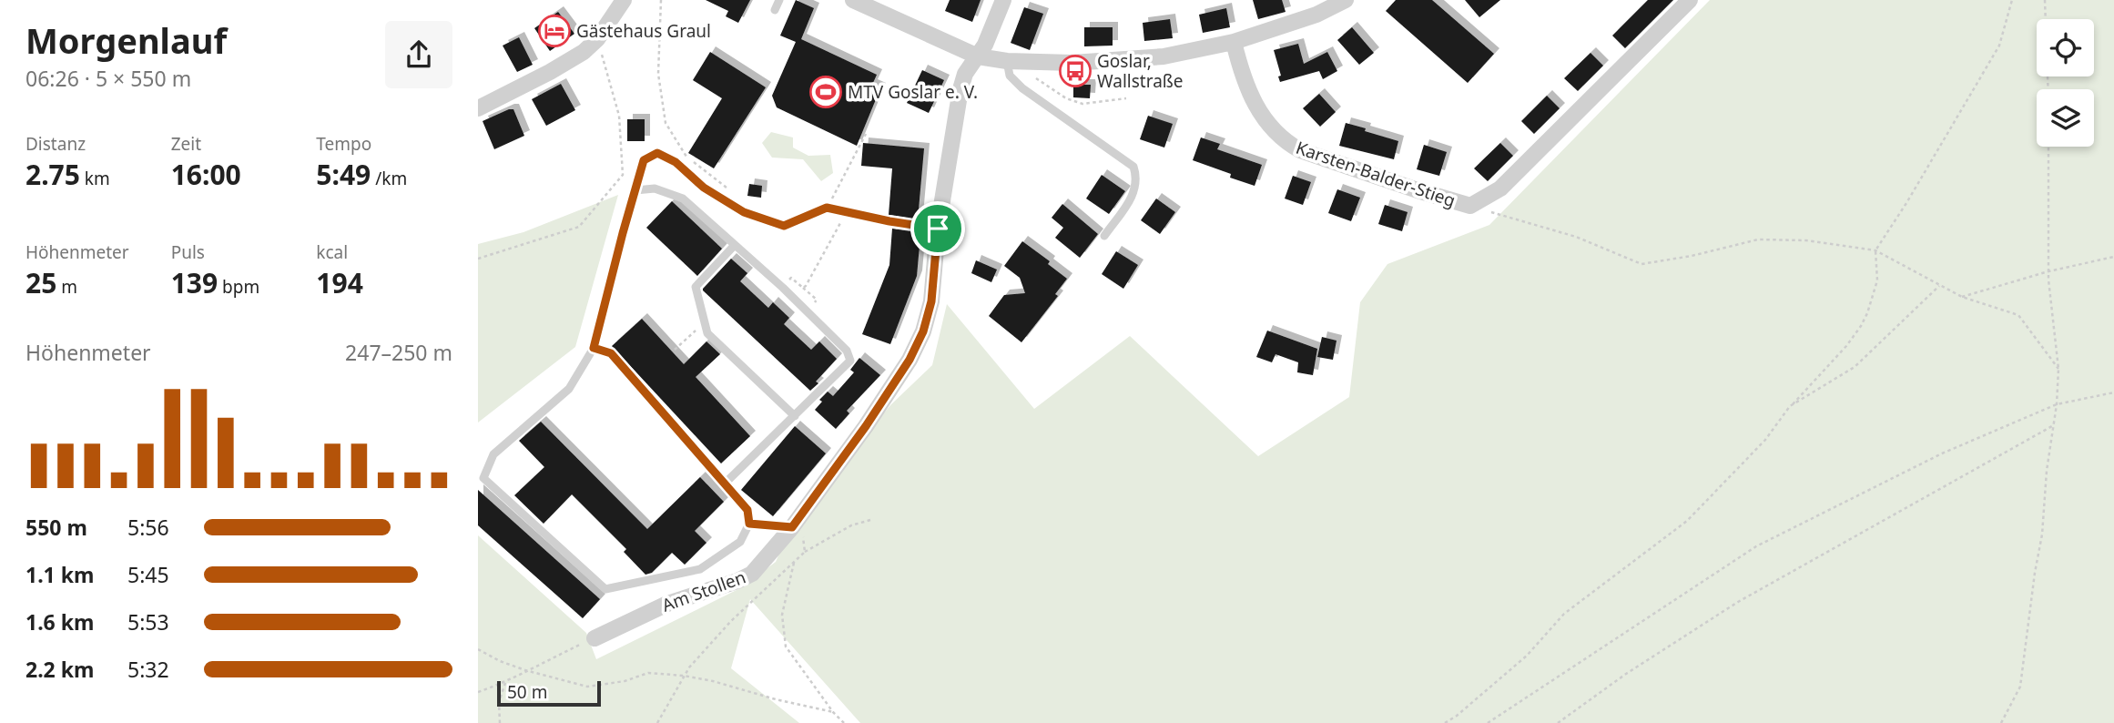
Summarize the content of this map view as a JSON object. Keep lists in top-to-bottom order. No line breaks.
{"streets":{"street":["Karsten-Balder-Stieg","Am Stollen"]},"places":{"hotel":["Gästehaus Graul"],"bus stop":["Goslar, Wallstraße"],"sports":["MTV Goslar e. V."]},"scale_bar":"50 m","page":{"heading":["Morgenlauf","06:26 · 5 × 550 m"],"stats":[["Distanz","2.75 km"],["Zeit","16:00"],["Tempo","5:49 /km"],["Höhenmeter","25 m"],["Puls","139 bpm"],["kcal","194"]],"chart":["Höhenmeter","247–250 m"],"list":[{"name":"550 m","note":"5:56"},{"name":"1.1 km","note":"5:45"},{"name":"1.6 km","note":"5:53"},{"name":"2.2 km","note":"5:32"}],"scale":"50 m"}}
